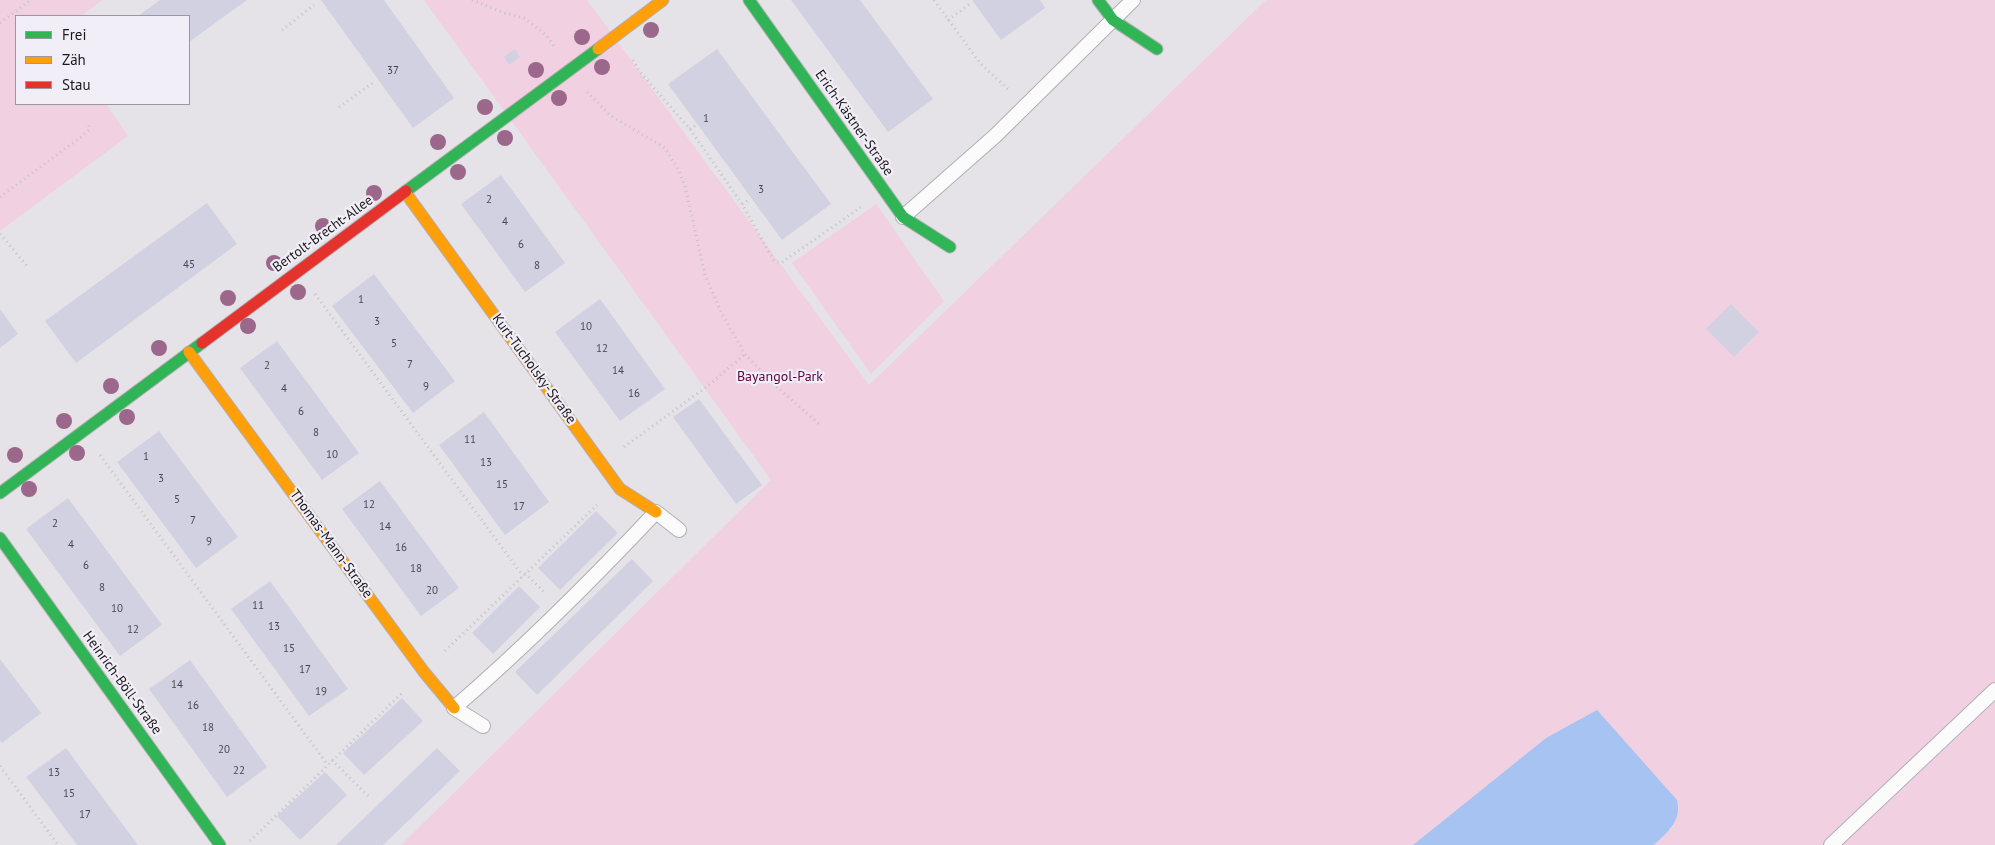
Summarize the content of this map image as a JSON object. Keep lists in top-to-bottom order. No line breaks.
{"streets":{"street":["Erich-Kästner-Straße","Bertolt-Brecht-Allee","Kurt-Tucholsky-Straße","Thomas-Mann-Straße","Heinrich-Böll-Straße"]},"crossings":[["Bertolt-Brecht-Allee","Kurt-Tucholsky-Straße"],["Bertolt-Brecht-Allee","Thomas-Mann-Straße"]],"parks":["Bayangol-Park"],"house_numbers":["37","1","3","2","4","6","45","8","1","3","10","5","12","7","2","14","9","4","16","6","8","11","10","1","13","3","15","5","12","17","7","2","14","9","4","16","6","18","8","20","11","10","13","12","15","17","14","19","16","18","20","22","13","15","17"],"legend":["Frei","Zäh","Stau"]}
